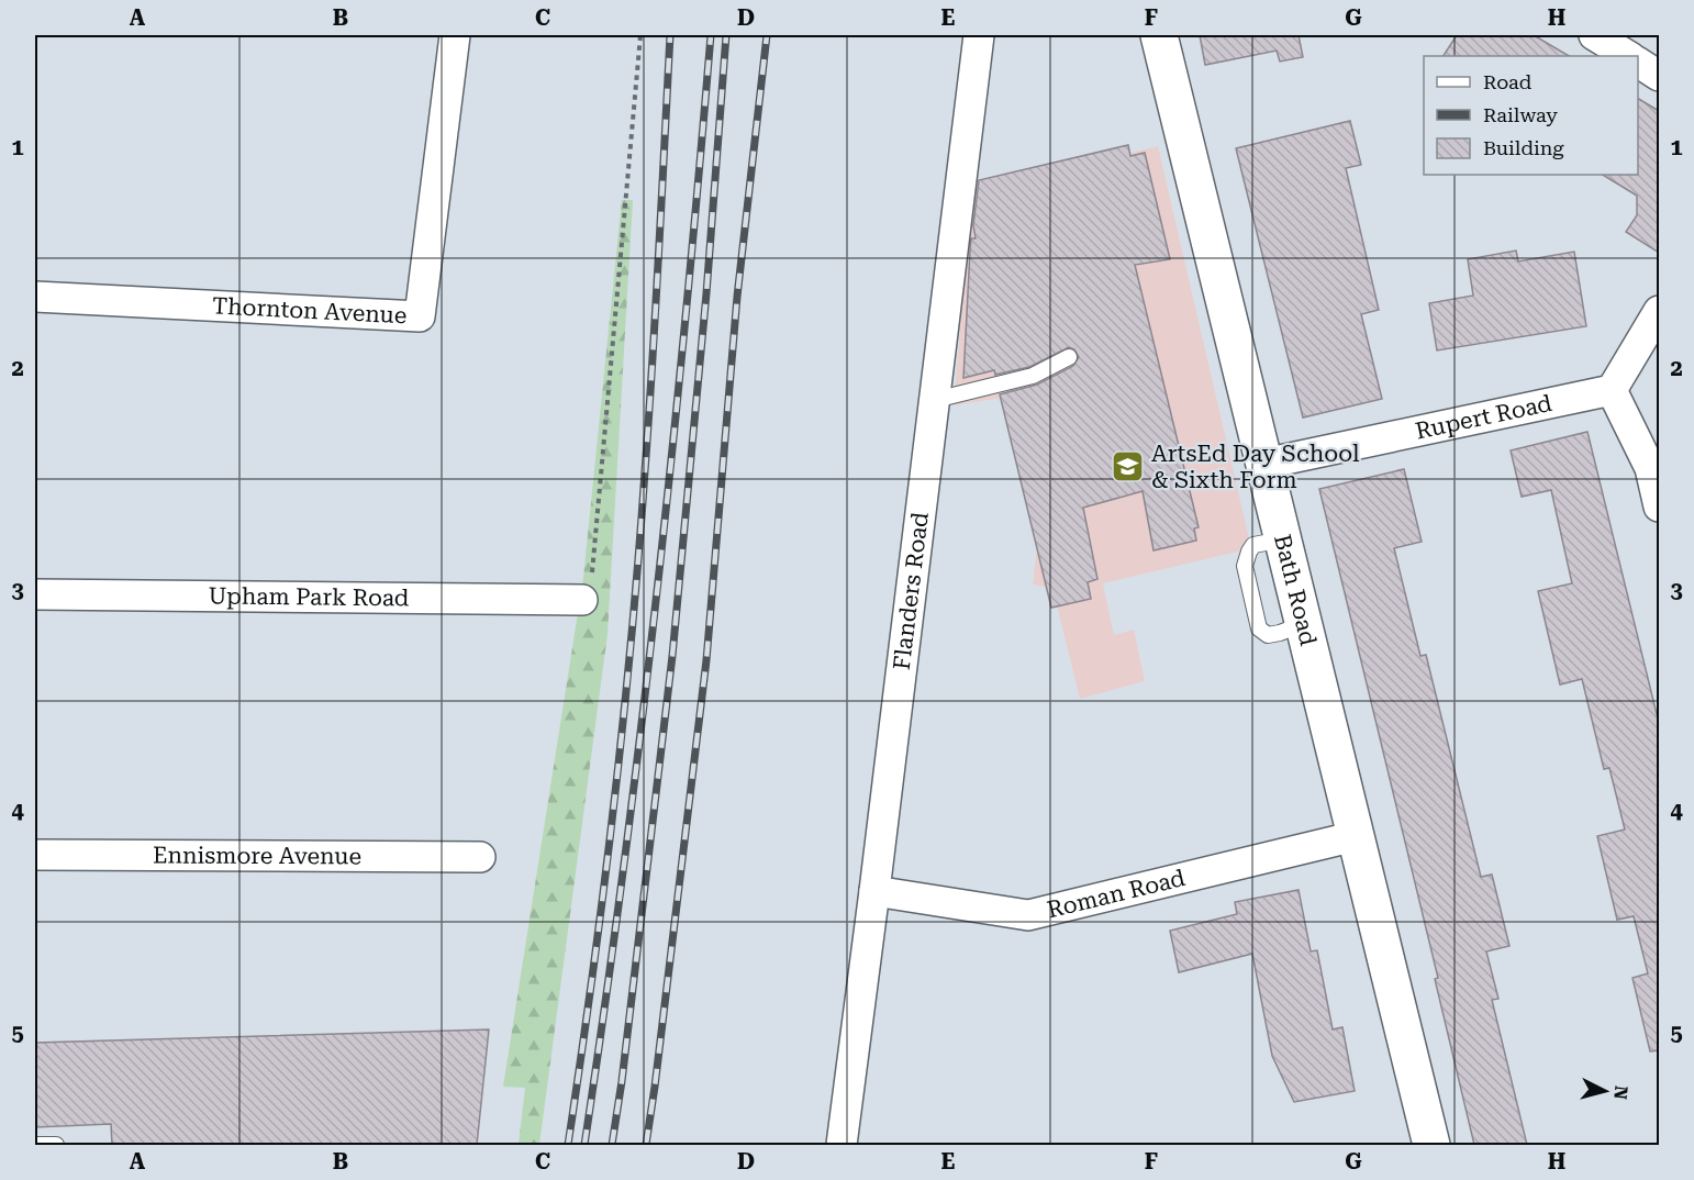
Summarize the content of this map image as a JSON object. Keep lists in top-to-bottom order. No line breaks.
{"streets":{"main road":["Bath Road"],"street":["Thornton Avenue","Rupert Road","Flanders Road","Upham Park Road","Ennismore Avenue","Roman Road"]},"crossings":[["Rupert Road","Bath Road"],["Flanders Road","Roman Road"],["Bath Road","Roman Road"]],"places":{"school or university":["ArtsEd Day School & Sixth Form"]},"legend":["Road","Railway","Building"],"north":"right","grid":{"columns":["A","B","C","D","E","F","G","H"],"rows":["1","2","3","4","5"]}}
